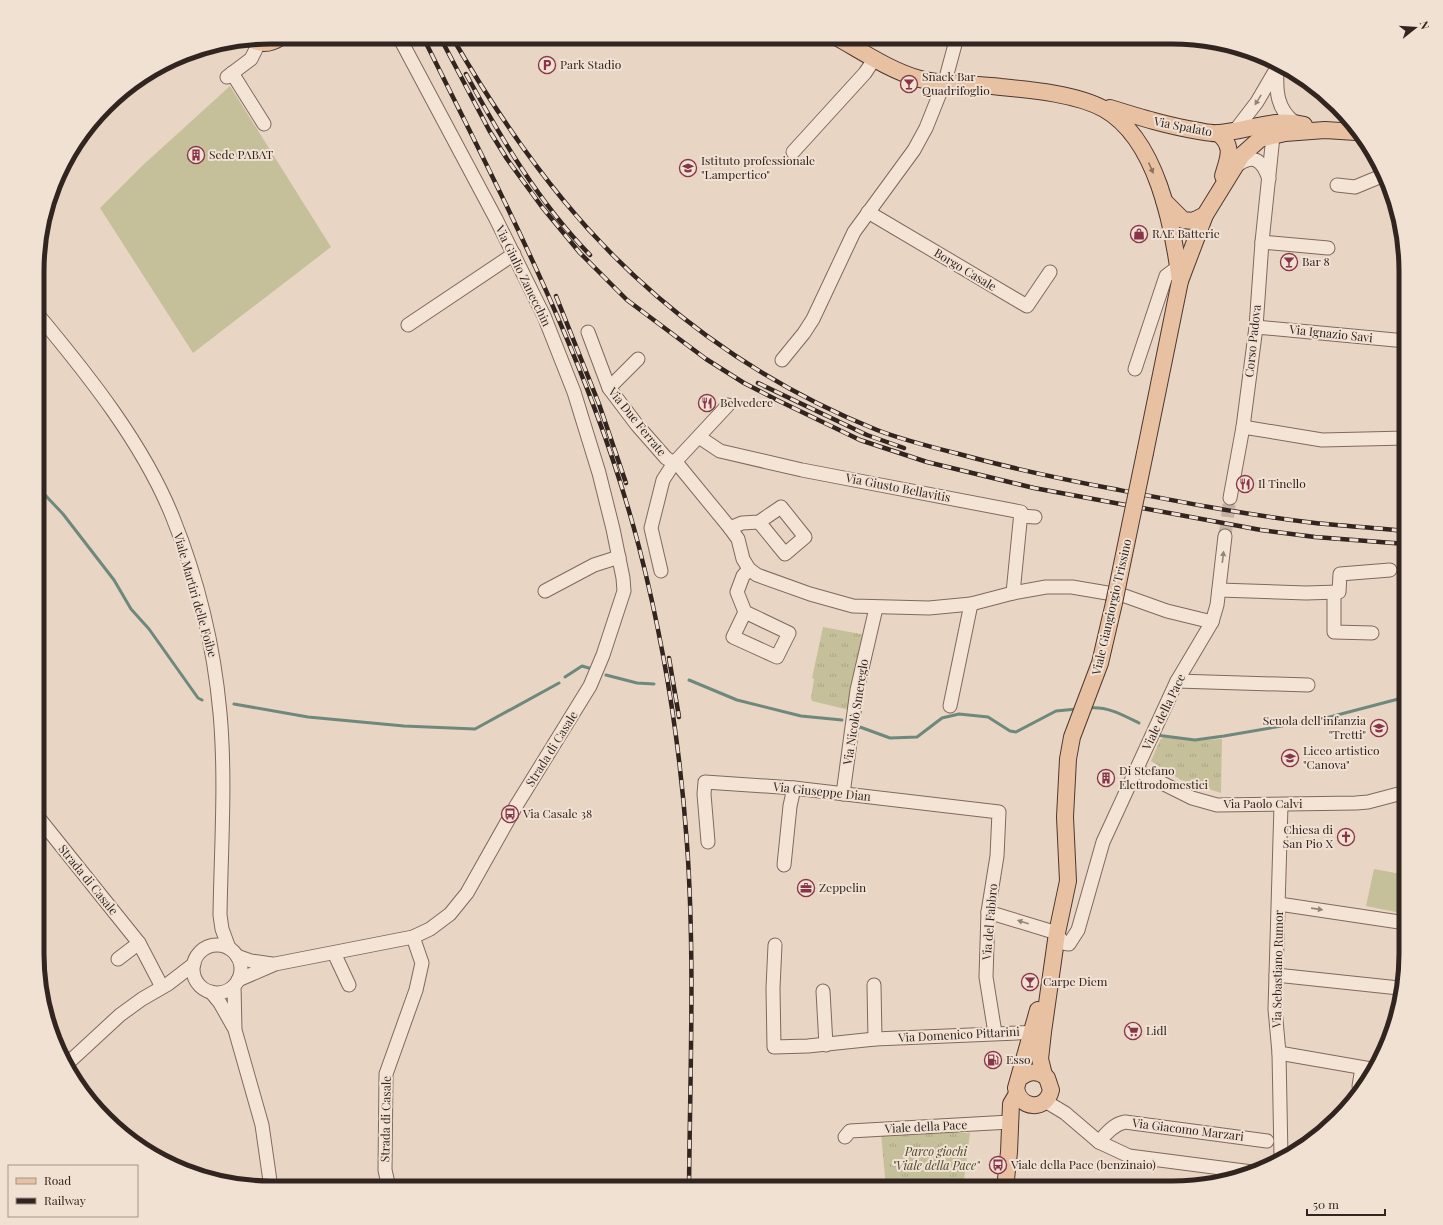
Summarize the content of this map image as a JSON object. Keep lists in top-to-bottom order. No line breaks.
{"streets":{"main road":["Via Spalato","Viale Giangiorgio Trissino"],"street":["Borgo Casale","Via Giulio Zanecchin","Via Ignazio Savi","Corso Padova","Via Due Ferrate","Via Giusto Bellavitis","Viale Martiri delle Foibe","Via Nicolò Smereglo","Viale della Pace","Strada di Casale","Via Giuseppe Dian","Via Paolo Calvi","Via del Fabbro","Via Sebastiano Rumor","Via Domenico Pittarini","Via Giacomo Marzari"]},"crossings":[["Via Spalato","Corso Padova"],["Via Spalato","Viale Giangiorgio Trissino"],["Via Giulio Zanecchin","Strada di Casale"],["Via Ignazio Savi","Corso Padova"],["Corso Padova","Viale Giangiorgio Trissino"],["Viale Martiri delle Foibe","Strada di Casale"],["Viale Giangiorgio Trissino","Viale della Pace"],["Via Nicolò Smereglo","Via Giuseppe Dian"],["Viale della Pace","Via Paolo Calvi"],["Via Giuseppe Dian","Via del Fabbro"],["Via Paolo Calvi","Via Sebastiano Rumor"],["Via del Fabbro","Via Domenico Pittarini"]],"parks":["Parco giochi \"Viale della Pace\""],"places":{"parking":["Park Stadio"],"bar":["Snack Bar Quadrifoglio","Bar 8","Carpe Diem"],"building":["Sede PABAT","Di Stefano Elettrodomestici"],"school or university":["Istituto professionale \"Lampertico\"","Scuola dell'infanzia \"Tretti\"","Liceo artistico \"Canova\""],"shop":["RAE Batterie"],"restaurant":["Belvedere","Il Tinello"],"bus stop":["Via Casale 38","Viale della Pace (benzinaio)"],"church":["Chiesa di San Pio X"],"office":["Zeppelin"],"supermarket":["Lidl"],"fuel station":["Esso"]},"legend":["Road","Railway"],"scale_bar":"50 m","north":"right"}
